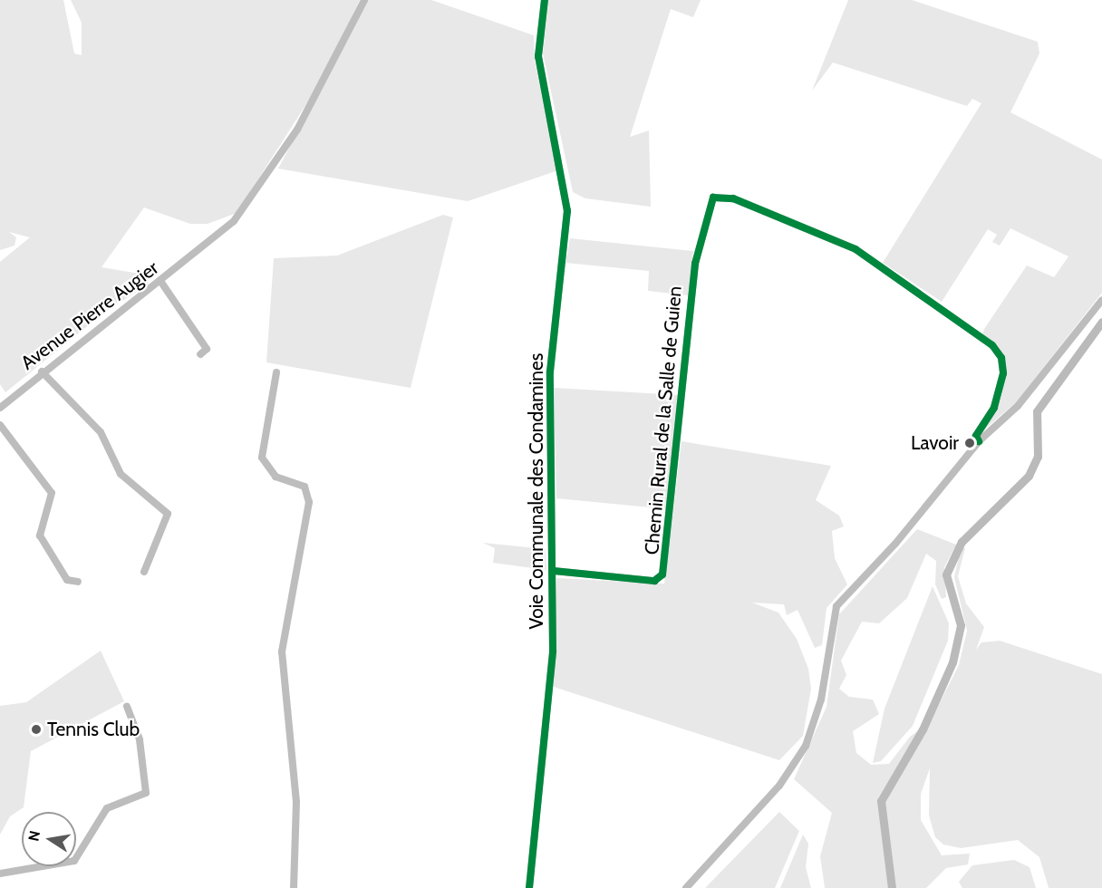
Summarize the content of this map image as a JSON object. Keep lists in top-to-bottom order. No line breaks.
{"streets":{"street":["Avenue Pierre Augier","Chemin Rural de la Salle de Guien","Voie Communale des Condamines"]},"crossings":[["Chemin Rural de la Salle de Guien","Voie Communale des Condamines"]],"places":["Lavoir","Tennis Club"],"north":"left"}
